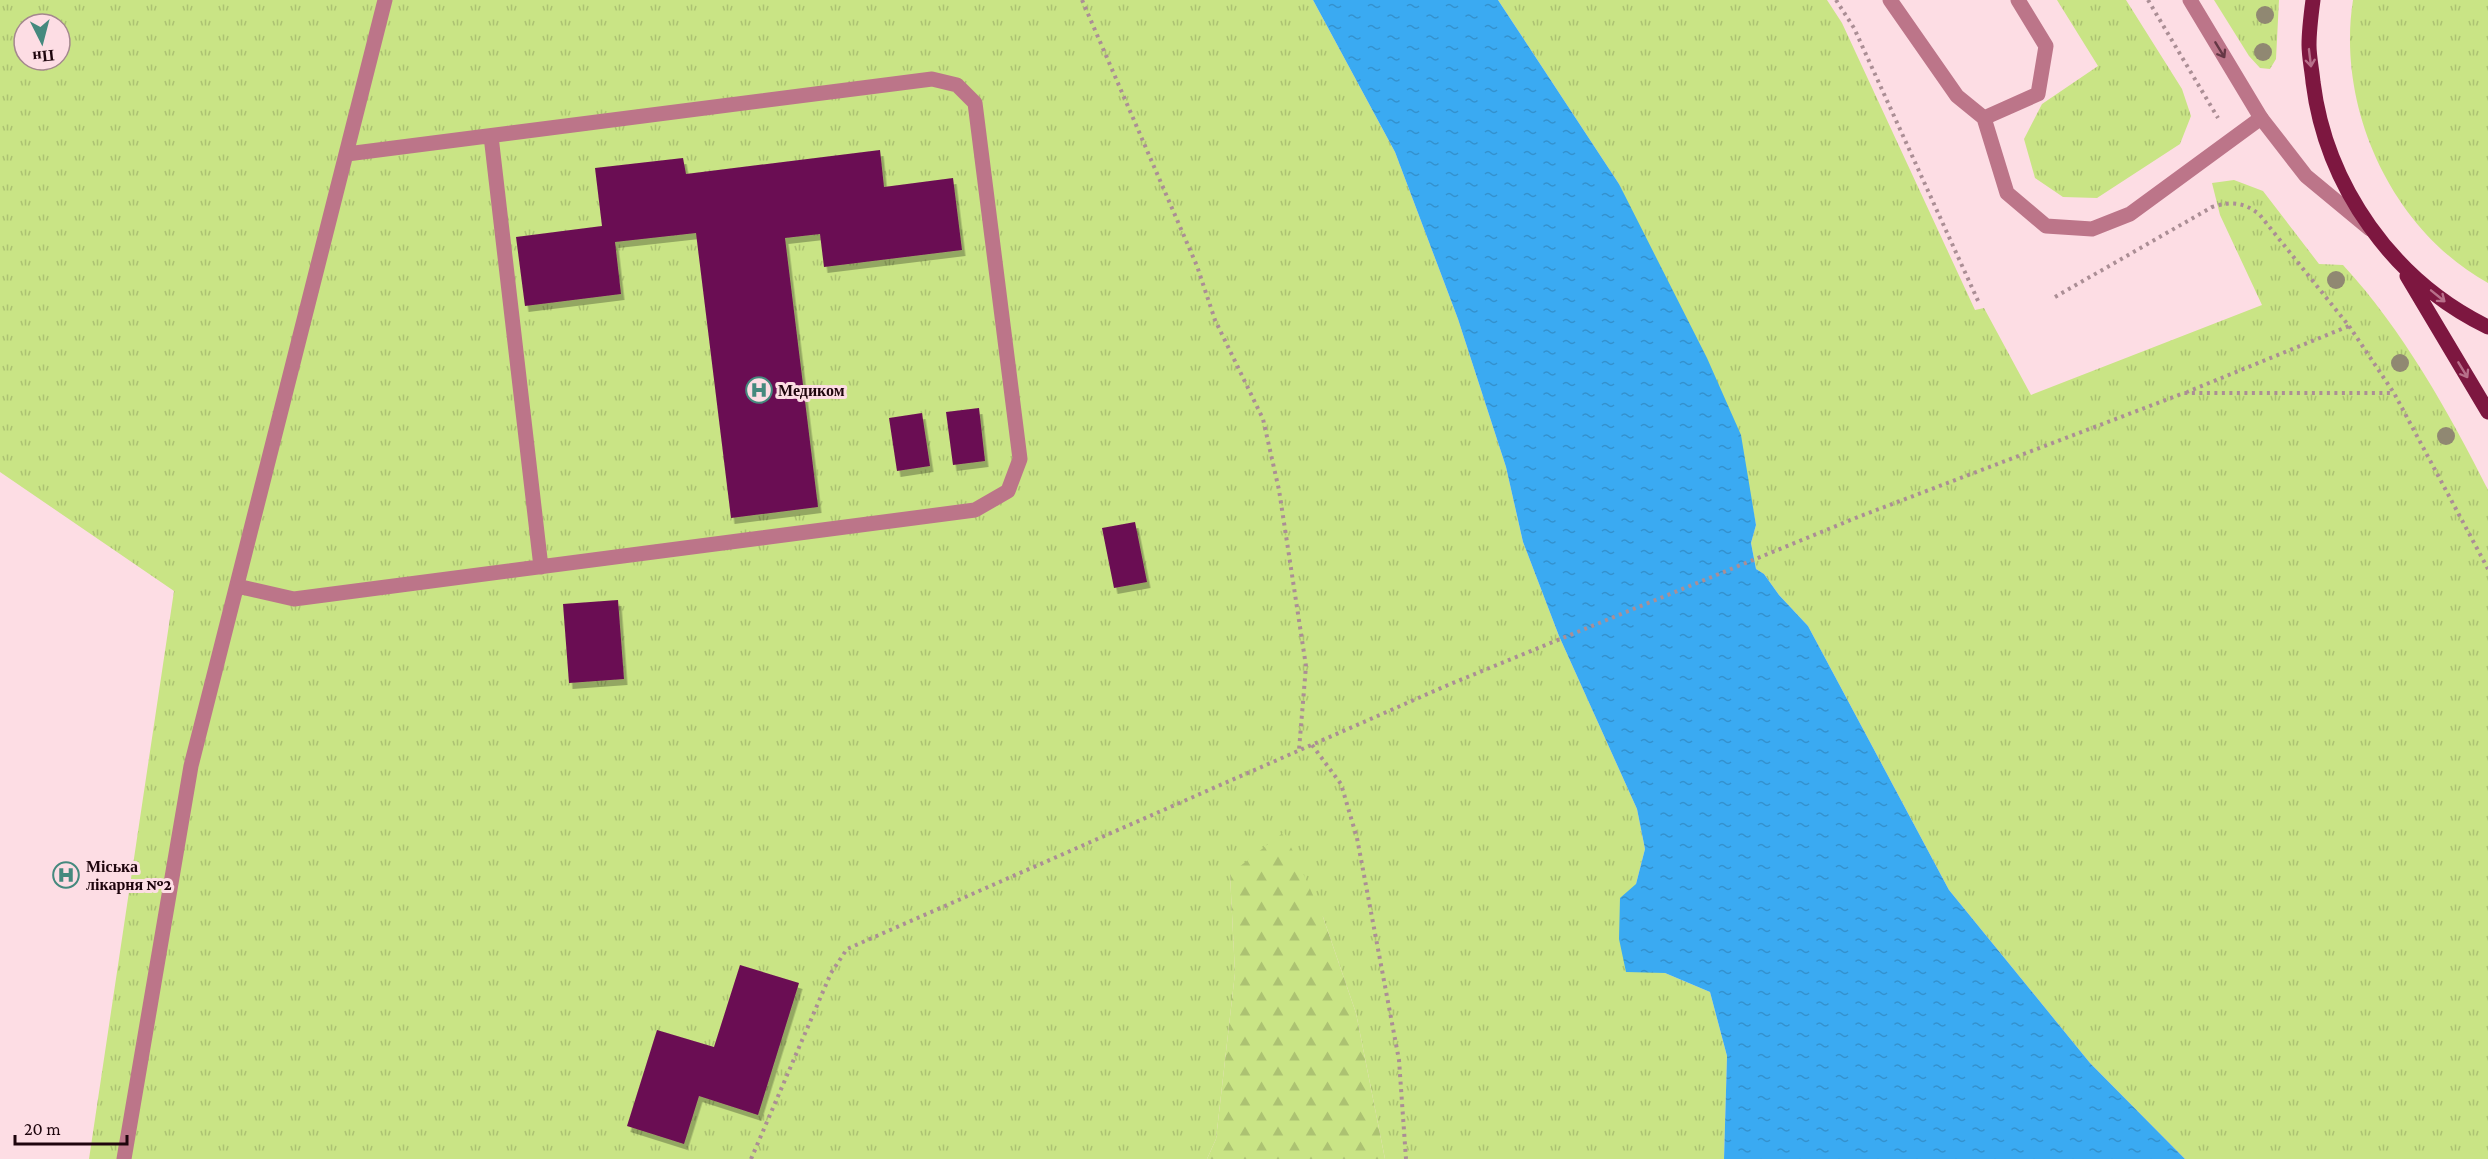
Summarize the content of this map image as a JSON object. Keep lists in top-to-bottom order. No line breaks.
{"places":{"hospital":["Медиком","Міська лікарня №2"]},"scale_bar":"20 m","north":"bottom"}
